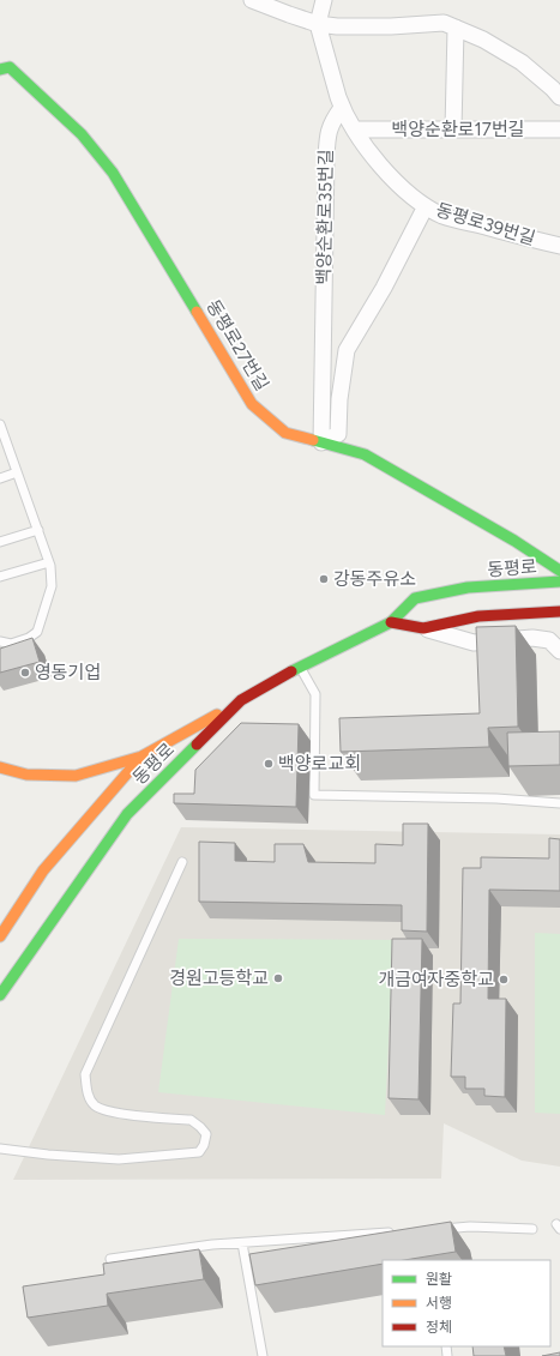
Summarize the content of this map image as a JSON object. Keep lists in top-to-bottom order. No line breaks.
{"streets":{"main road":["동평로27번길","동평로"],"street":["백양순환로17번길","백양순환로35번길","동평로39번길"]},"crossings":[["백양순환로17번길","동평로39번길"],["백양순환로35번길","동평로39번길"],["백양순환로35번길","동평로27번길"]],"places":["강동주유소","영동기업","백양로교회","경원고등학교","개금여자중학교"],"legend":["원활","서행","정체"]}
